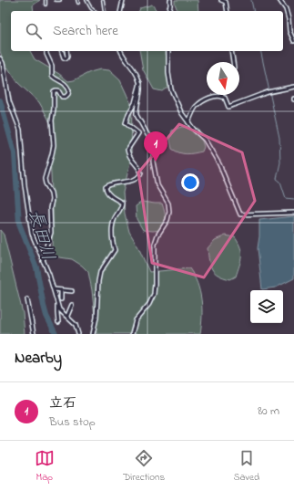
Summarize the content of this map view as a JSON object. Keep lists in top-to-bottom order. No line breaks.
{"water":["長田川"],"north":"bottom","page":{"search":"Search here","pins":"1","heading":"Nearby","list":[{"mark":"1","name":"立石","note":"Bus stop","value":"80 m"}],"nav":["Map","Directions","Saved"]}}
